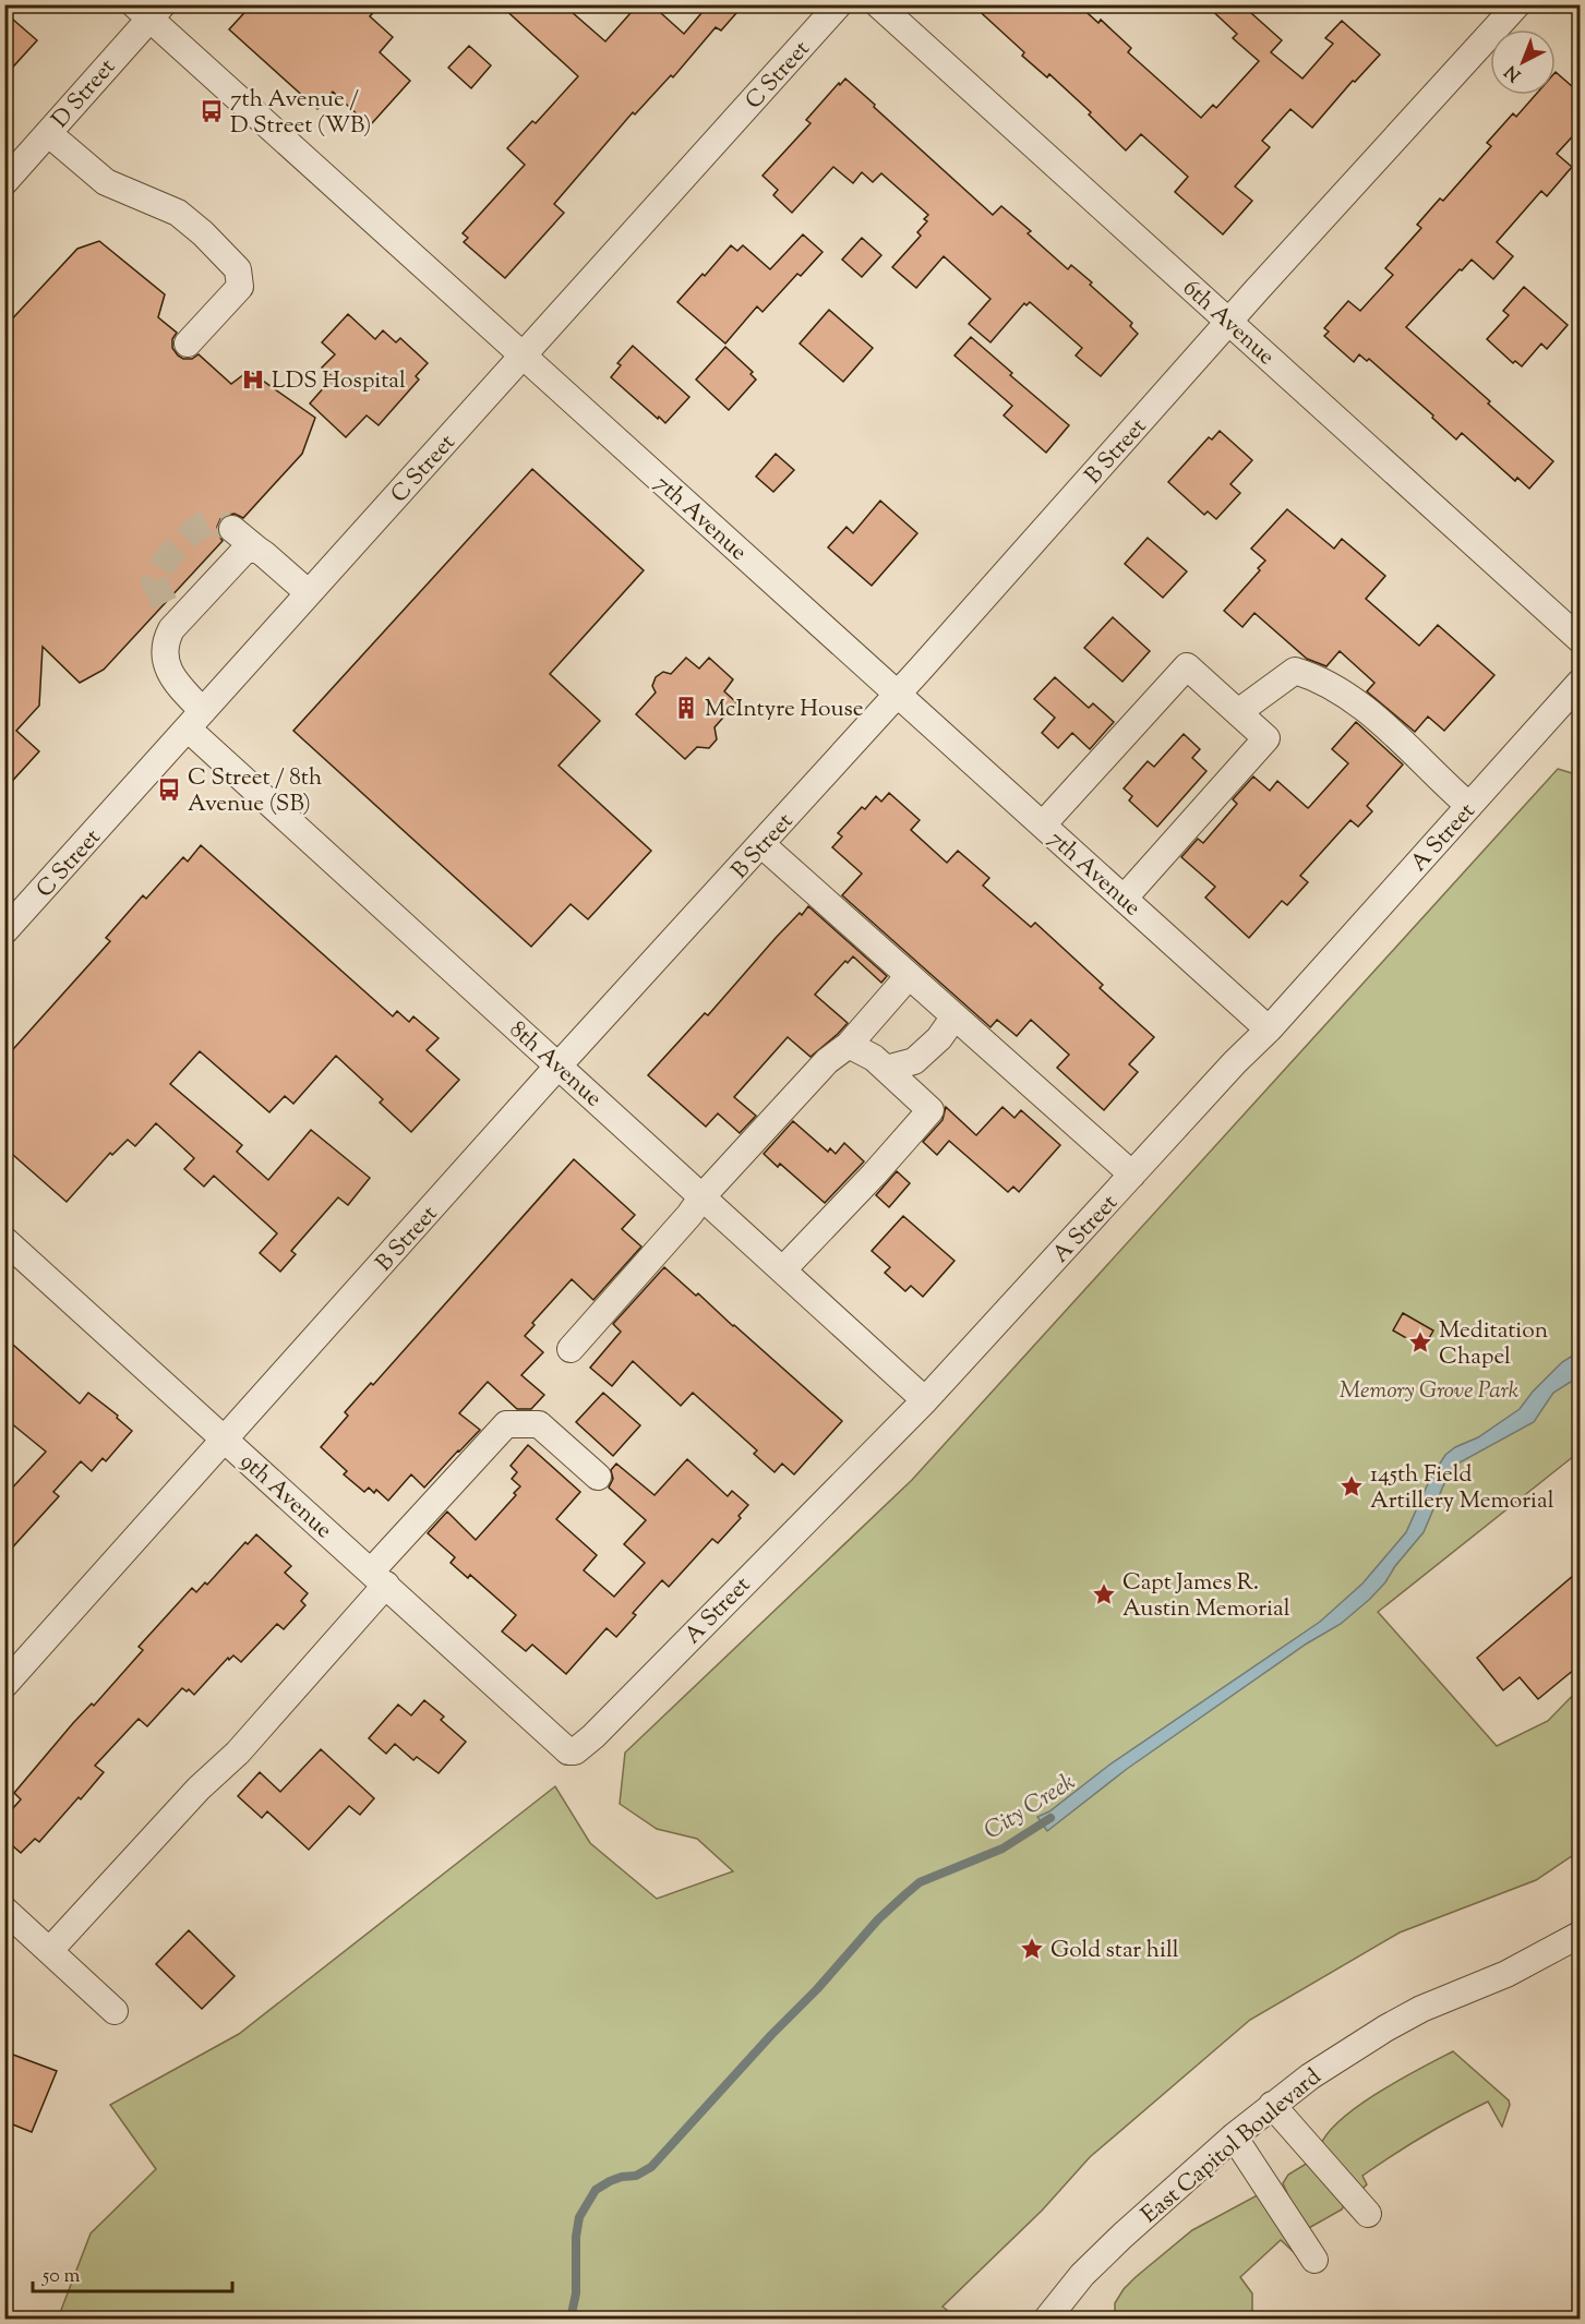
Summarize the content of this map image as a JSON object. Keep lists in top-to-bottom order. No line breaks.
{"streets":{"street":["C Street","D Street","6th Avenue","B Street","7th Avenue","A Street","8th Avenue","9th Avenue","East Capitol Boulevard"]},"crossings":[["C Street","7th Avenue"],["C Street","8th Avenue"],["D Street","7th Avenue"],["6th Avenue","B Street"],["B Street","7th Avenue"],["B Street","8th Avenue"],["B Street","9th Avenue"],["7th Avenue","A Street"],["A Street","8th Avenue"],["A Street","9th Avenue"]],"water":["City Creek"],"parks":["Memory Grove Park"],"places":{"bus stop":["7th Avenue / D Street (WB)","C Street / 8th Avenue (SB)"],"hospital":["LDS Hospital"],"building":["McIntyre House"],"place":["Meditation Chapel","145th Field Artillery Memorial","Capt James R. Austin Memorial","Gold star hill"]},"scale_bar":"50 m","north":"bottom left"}
